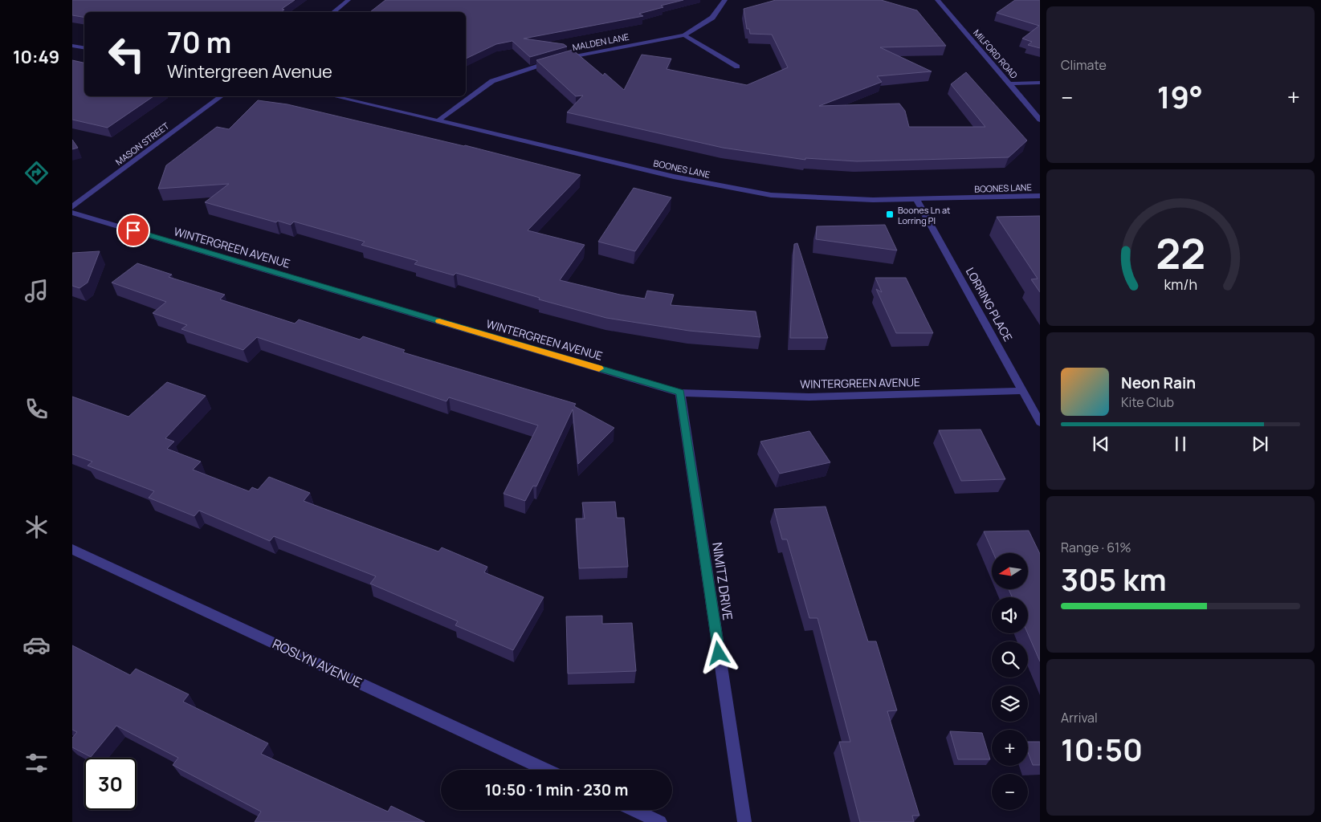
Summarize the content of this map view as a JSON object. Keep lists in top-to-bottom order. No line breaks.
{"streets":{"street":["MALDEN LANE","MILFORD ROAD","MASON STREET","BOONES LANE","WINTERGREEN AVENUE","LORRING PLACE","NIMITZ DRIVE","ROSLYN AVENUE"]},"crossings":[["BOONES LANE","LORRING PLACE"],["WINTERGREEN AVENUE","LORRING PLACE"],["WINTERGREEN AVENUE","NIMITZ DRIVE"]],"places":{"transit":["Boones Ln at Lorring Pl"]},"north":"left","page":{"tabs":"10:49","tile":["Climate",["Range · 61%","305 km"],["Arrival","10:50"]],"turn":["70 m","Wintergreen Avenue"],"heat":["−","19°","+"],"song":["Neon Rain","Kite Club"],"map_buttons":["+","−"],"limit":"30","trip":"10:50 · 1 min · 230 m","gauge":["22","km/h"]}}
